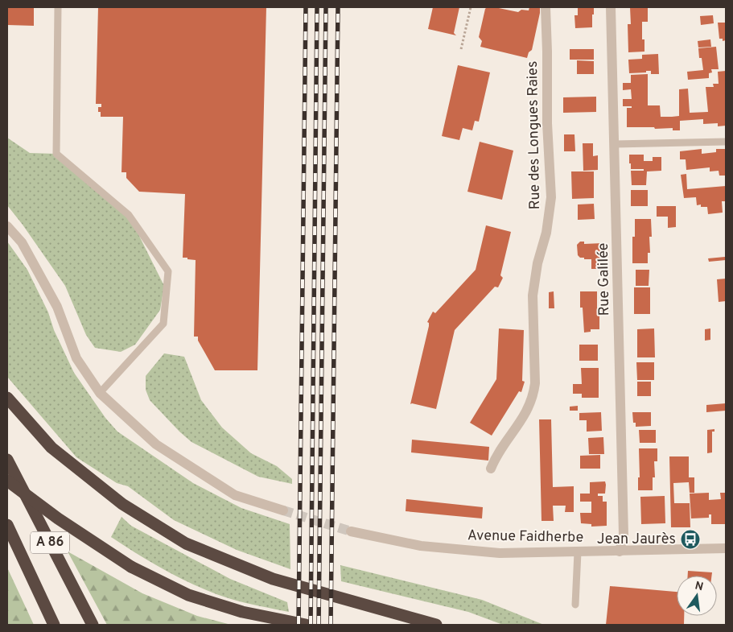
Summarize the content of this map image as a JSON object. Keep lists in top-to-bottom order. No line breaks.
{"streets":{"highway":["A 86"],"street":["Rue des Longues Raies","Rue Galilée","Avenue Faidherbe"]},"crossings":[["Rue Galilée","Avenue Faidherbe"]],"places":{"bus stop":["Jean Jaurès"]},"north":"top"}
